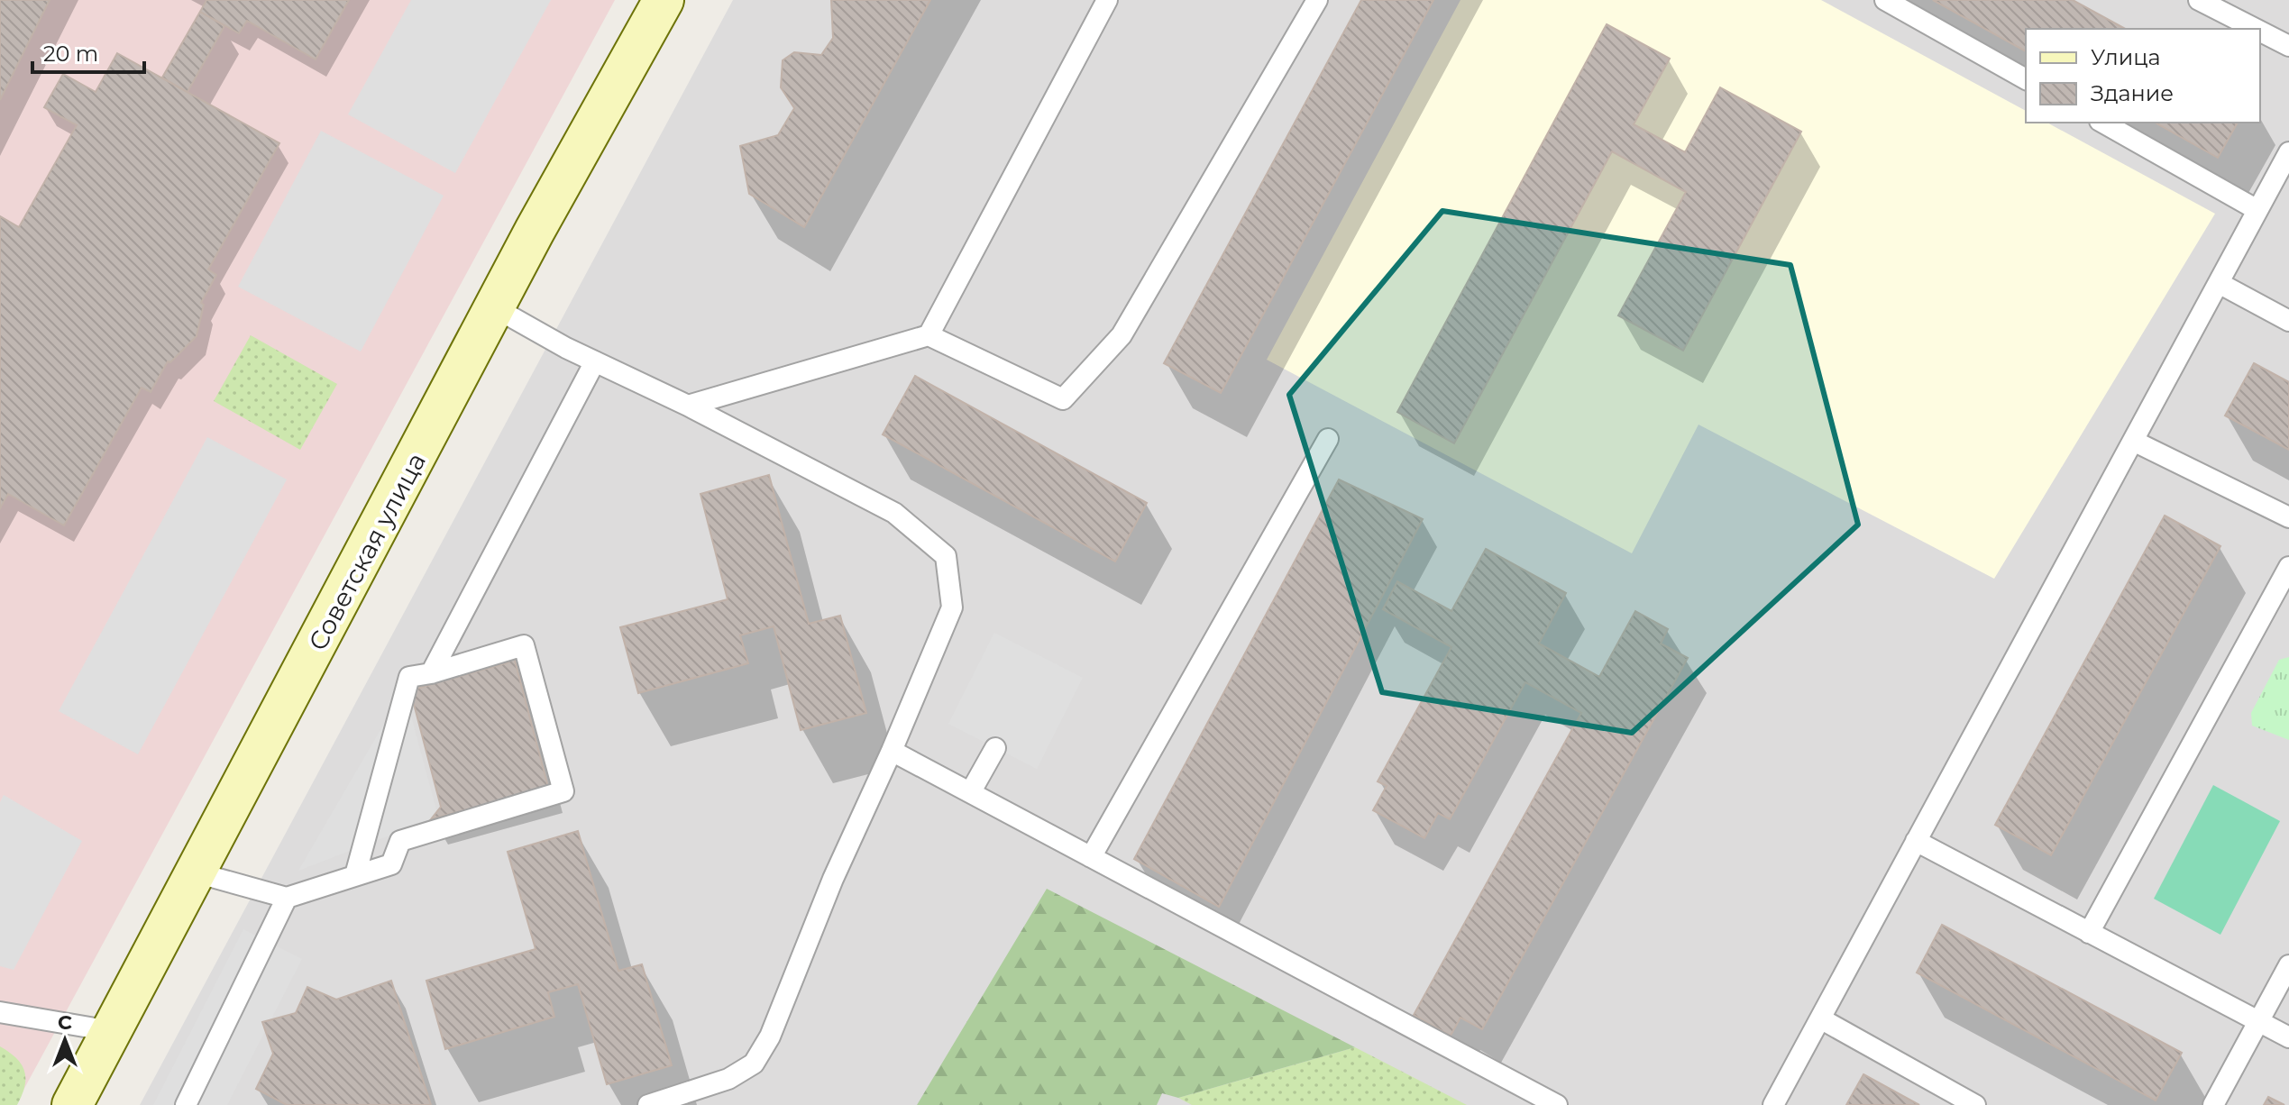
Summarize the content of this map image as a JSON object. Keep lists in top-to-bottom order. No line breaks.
{"streets":{"main road":["Советская улица"]},"legend":["Улица","Здание"],"scale_bar":"20 m","north":"top"}
